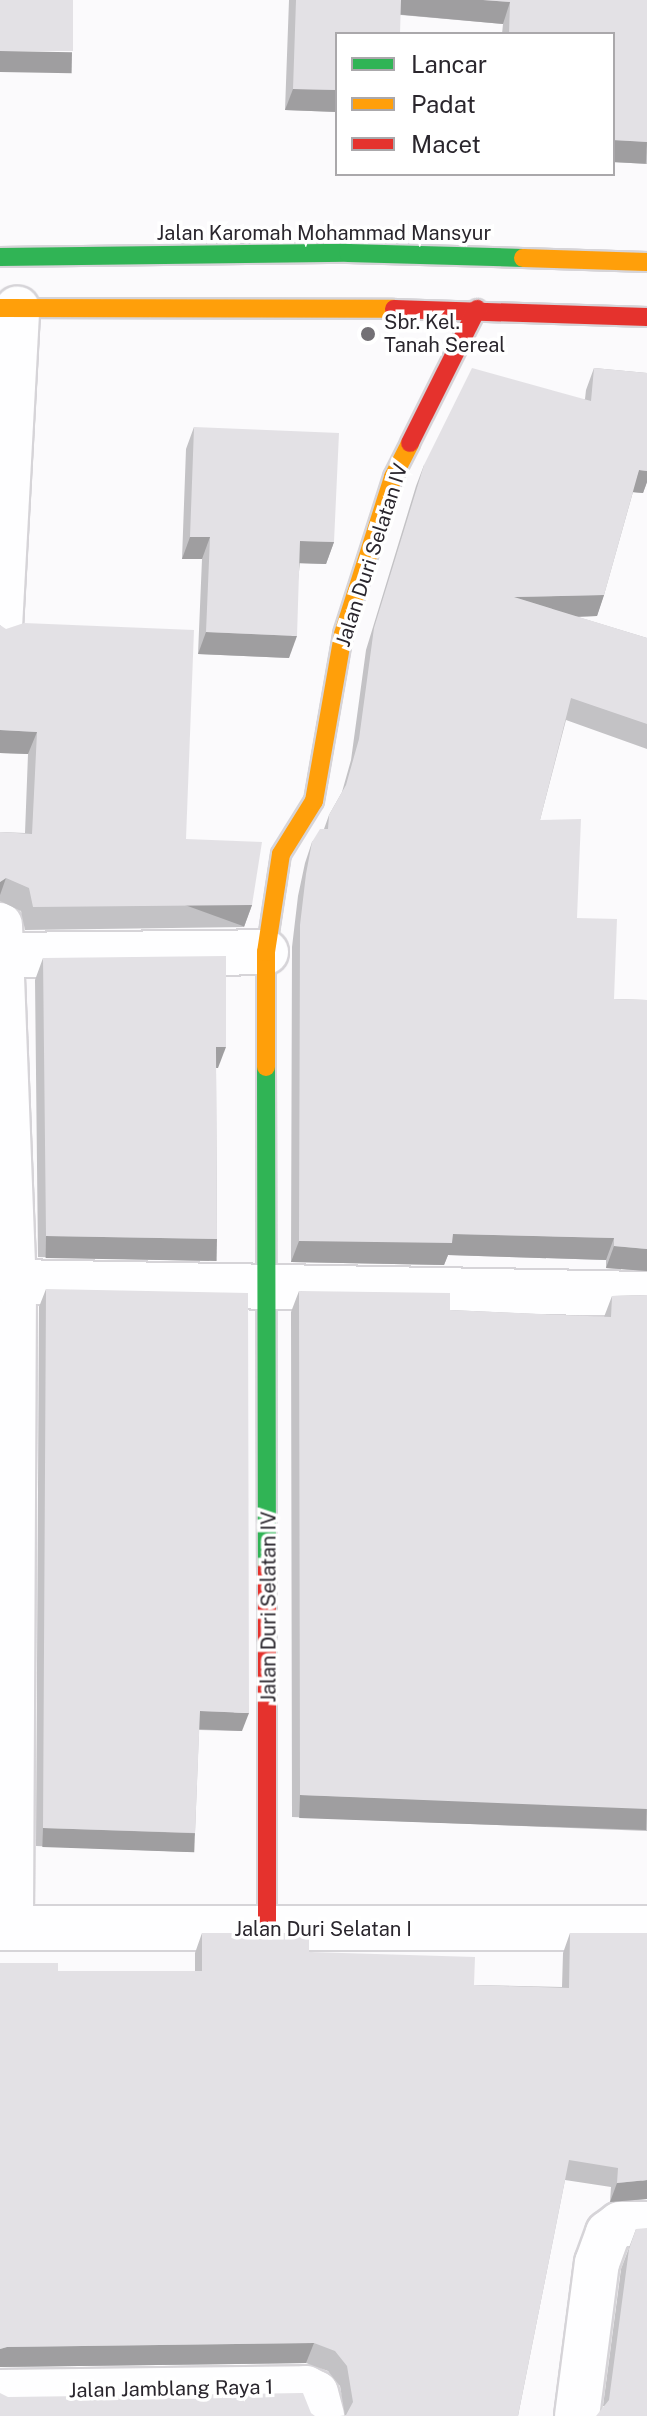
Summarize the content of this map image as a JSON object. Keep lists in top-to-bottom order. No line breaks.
{"streets":{"street":["Jalan Karomah Mohammad Mansyur","Jalan Duri Selatan IV","Jalan Duri Selatan I","Jalan Jamblang Raya 1"]},"crossings":[["Jalan Duri Selatan IV","Jalan Duri Selatan I"]],"places":["Sbr. Kel. Tanah Sereal"],"legend":["Lancar","Padat","Macet"]}
